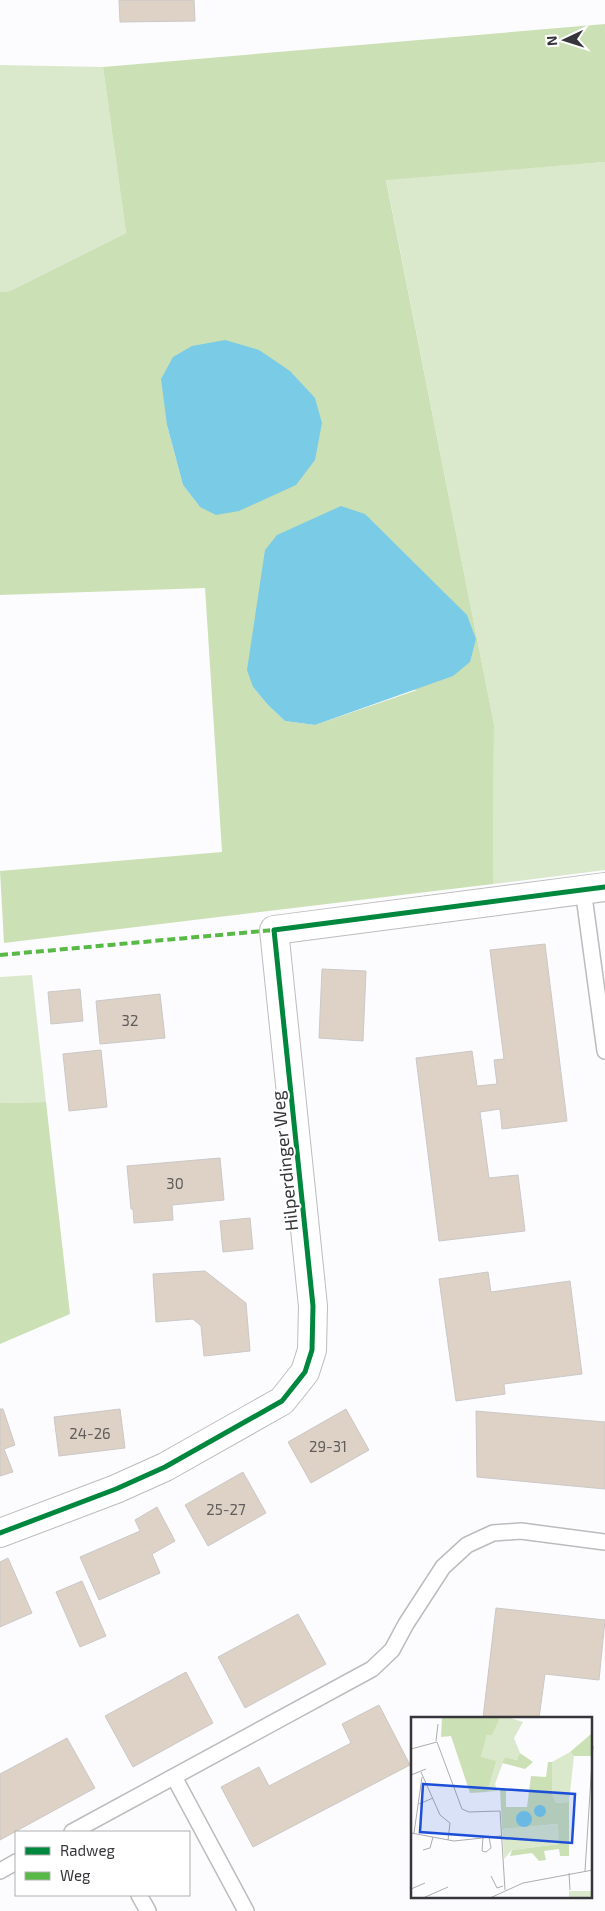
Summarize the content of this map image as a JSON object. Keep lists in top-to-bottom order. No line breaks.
{"streets":{"street":["Hilperdinger Weg"]},"house_numbers":["32","30","24-26","29-31","25-27"],"legend":["Radweg","Weg"],"north":"left"}
